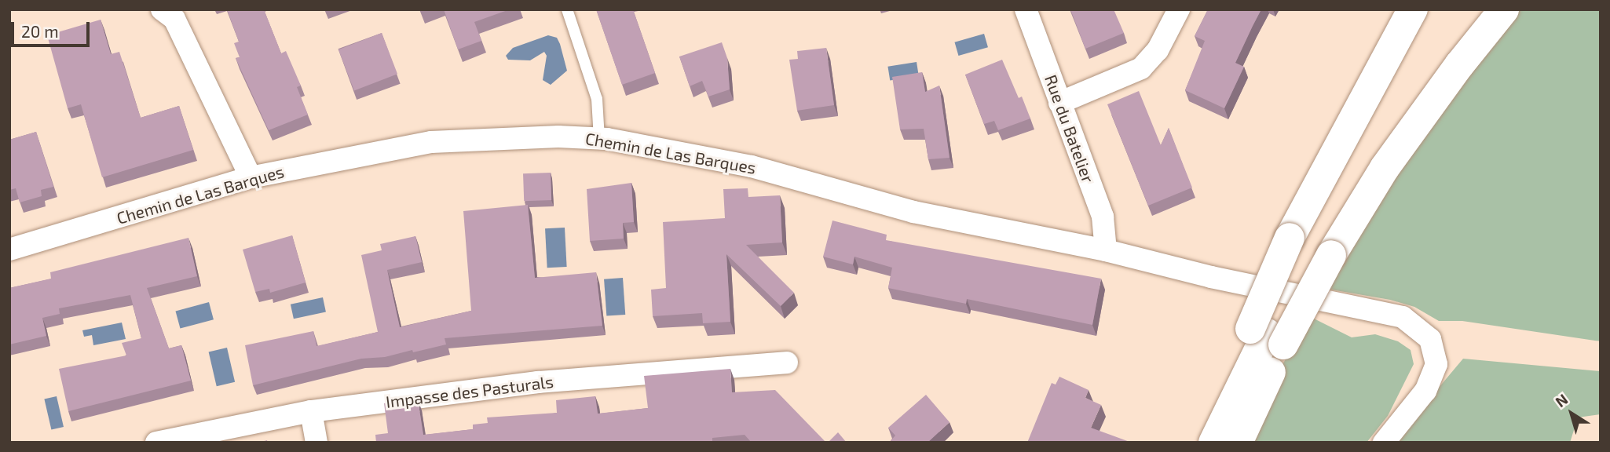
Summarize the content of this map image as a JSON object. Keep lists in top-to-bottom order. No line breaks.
{"streets":{"street":["Rue du Batelier","Chemin de Las Barques","Impasse des Pasturals"]},"crossings":[["Rue du Batelier","Chemin de Las Barques"]],"scale_bar":"20 m","north":"top left"}
